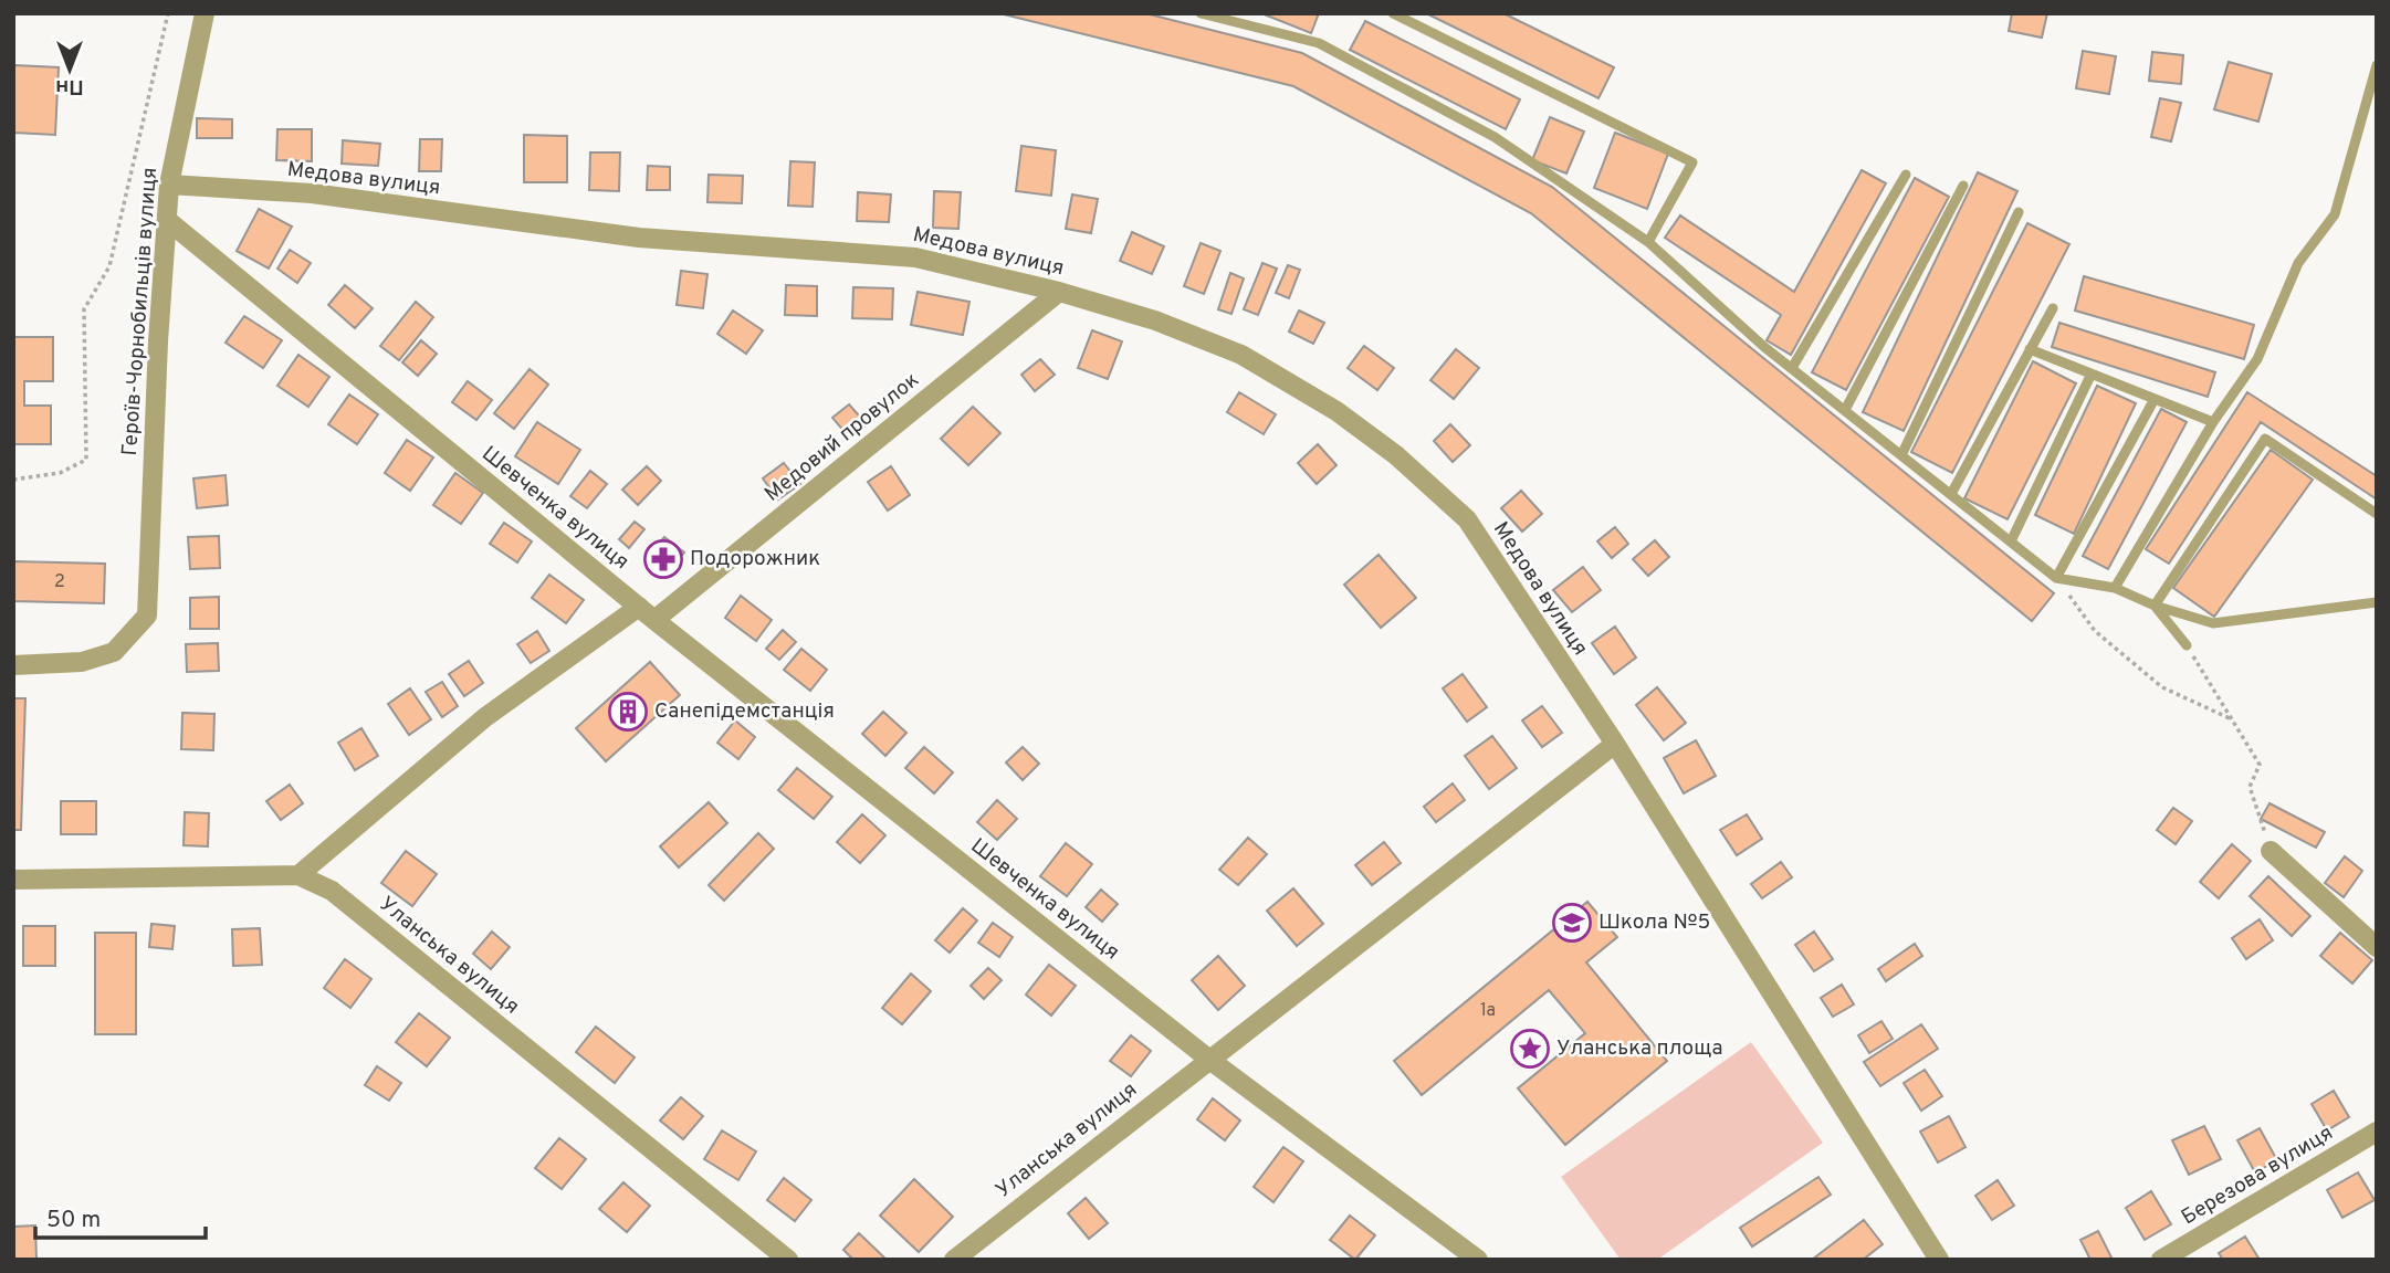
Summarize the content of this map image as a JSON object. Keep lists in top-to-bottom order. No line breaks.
{"streets":{"street":["Медова вулиця","Героїв-Чорнобильців вулиця","Медовий провулок","Шевченка вулиця","Уланська вулиця","Березова вулиця"]},"crossings":[["Медова вулиця","Героїв-Чорнобильців вулиця"],["Медова вулиця","Медовий провулок"],["Героїв-Чорнобильців вулиця","Шевченка вулиця"],["Медовий провулок","Шевченка вулиця"],["Медовий провулок","Уланська вулиця"],["Шевченка вулиця","Уланська вулиця"]],"places":{"pharmacy":["Подорожник"],"building":["Санепідемстанція"],"school or university":["Школа №5"],"place":["Уланська площа"]},"house_numbers":["2","1а"],"scale_bar":"50 m","north":"bottom"}
